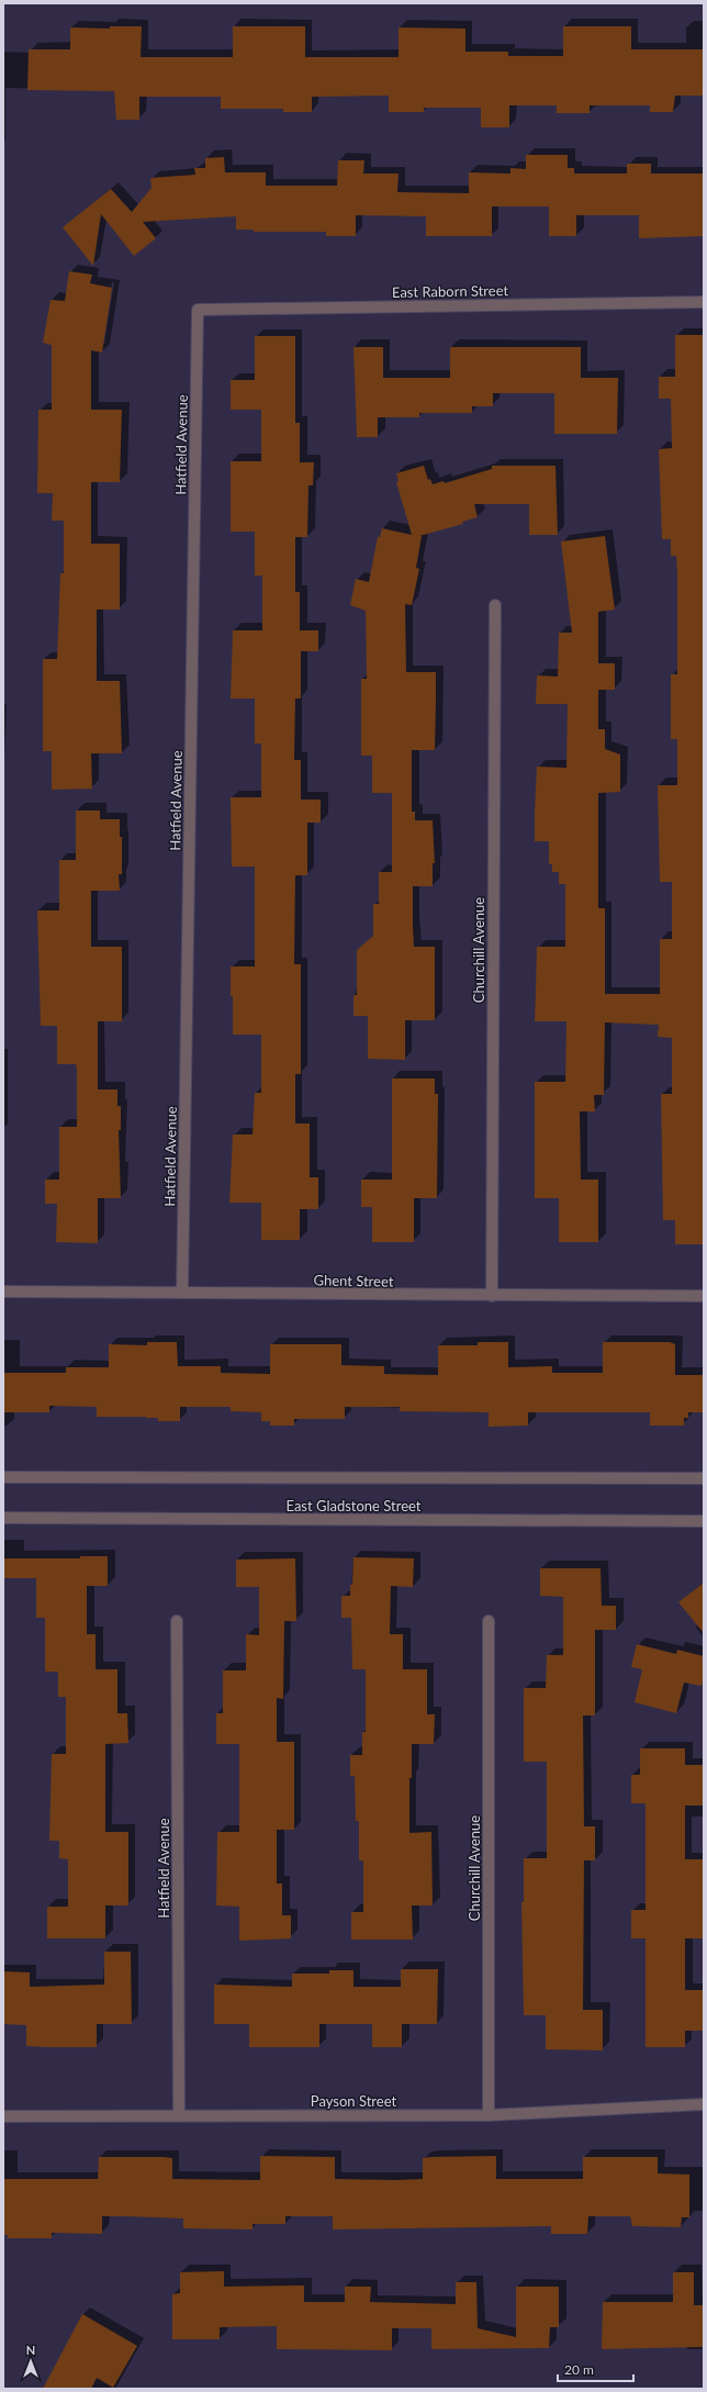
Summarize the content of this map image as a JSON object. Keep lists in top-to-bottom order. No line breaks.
{"streets":{"street":["East Raborn Street","Hatfield Avenue","Churchill Avenue","Ghent Street","East Gladstone Street","Payson Street"]},"crossings":[["East Raborn Street","Hatfield Avenue"],["Hatfield Avenue","Ghent Street"],["Hatfield Avenue","Payson Street"],["Churchill Avenue","Ghent Street"],["Churchill Avenue","Payson Street"]],"scale_bar":"20 m","north":"top"}
